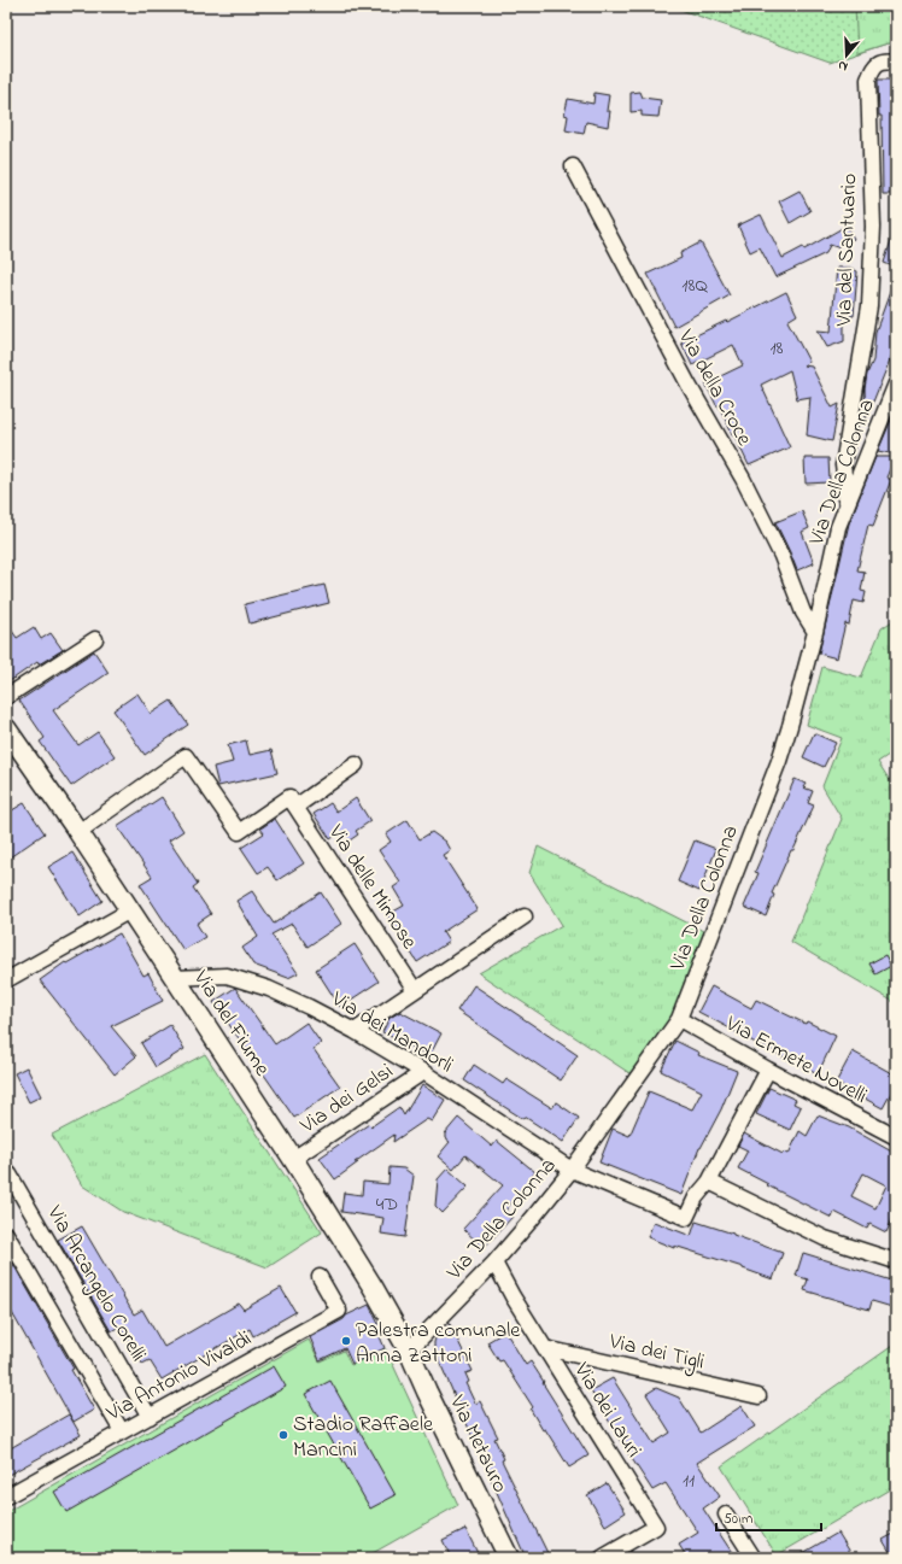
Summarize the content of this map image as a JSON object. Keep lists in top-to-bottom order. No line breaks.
{"streets":{"street":["Via del Santuario","Via della Croce","Via Della Colonna","Via delle Mimose","Via del Fiume","Via dei Mandorli","Via Ermete Novelli","Via dei Gelsi","Via Arcangelo Corelli","Via dei Tigli","Via Antonio Vivaldi","Via dei Lauri","Via Metauro"]},"crossings":[["Via del Santuario","Via Della Colonna"],["Via della Croce","Via Della Colonna"],["Via Della Colonna","Via del Fiume"],["Via Della Colonna","Via dei Mandorli"],["Via Della Colonna","Via Ermete Novelli"],["Via Della Colonna","Via dei Lauri"],["Via Della Colonna","Via Metauro"],["Via del Fiume","Via dei Mandorli"],["Via del Fiume","Via dei Gelsi"],["Via del Fiume","Via Metauro"],["Via dei Mandorli","Via dei Gelsi"],["Via Arcangelo Corelli","Via Antonio Vivaldi"],["Via dei Tigli","Via dei Lauri"]],"places":["Palestra comunale Anna Zattoni","Stadio Raffaele Mancini"],"house_numbers":["18Q","18","4D","11"],"scale_bar":"50 m","north":"bottom"}
